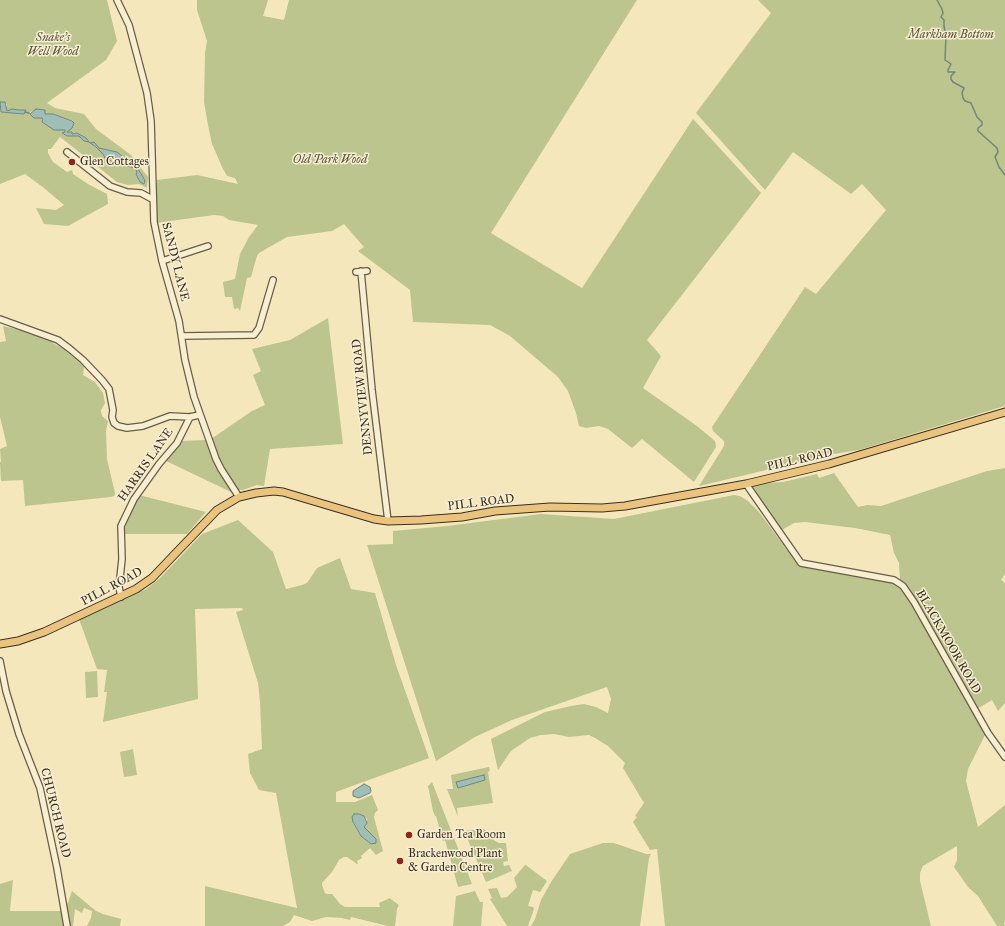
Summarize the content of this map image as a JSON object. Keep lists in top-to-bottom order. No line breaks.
{"streets":{"main road":["PILL ROAD"],"street":["SANDY LANE","DENNYVIEW ROAD","HARRIS LANE","BLACKMOOR ROAD","CHURCH ROAD"]},"crossings":[["SANDY LANE","PILL ROAD"],["DENNYVIEW ROAD","PILL ROAD"],["PILL ROAD","HARRIS LANE"],["PILL ROAD","BLACKMOOR ROAD"]],"parks":["Markham Bottom","Snake's Well Wood","Old Park Wood"],"places":["Glen Cottages","Garden Tea Room","Brackenwood Plant & Garden Centre"]}
